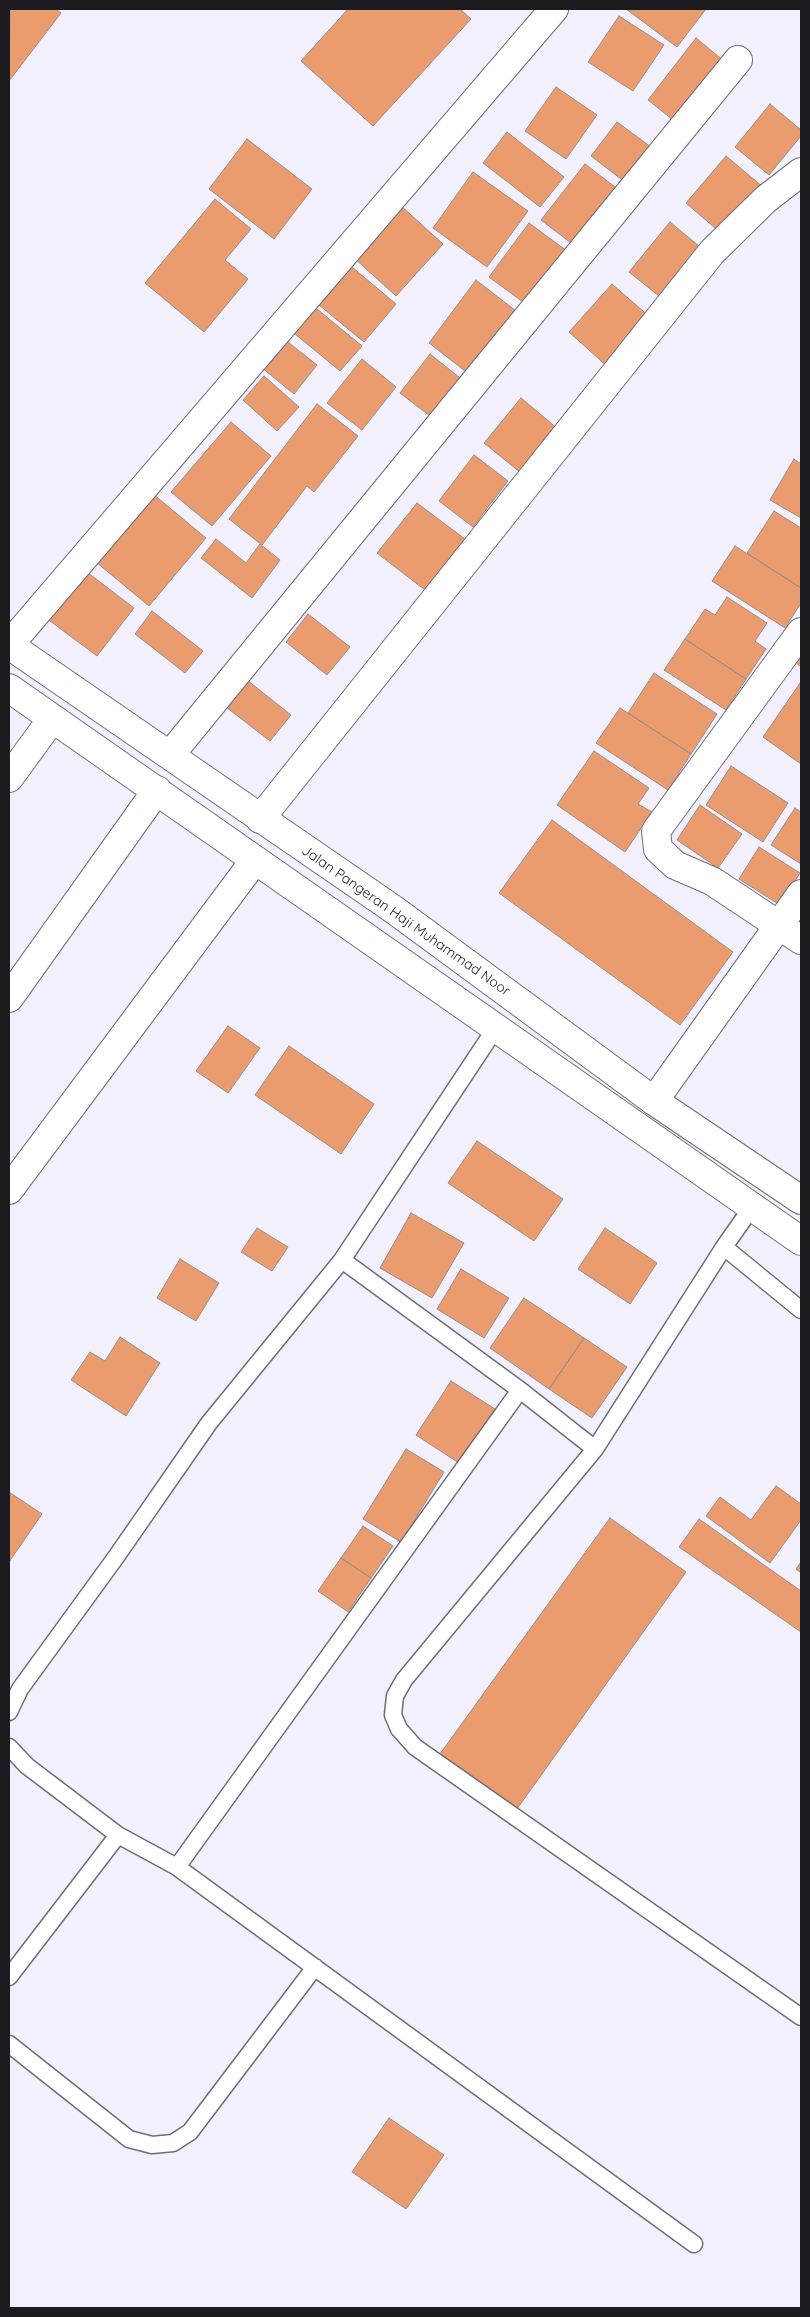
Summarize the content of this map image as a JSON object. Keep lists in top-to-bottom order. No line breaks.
{"streets":{"street":["Jalan Pangeran Haji Muhammad Noor"]}}
